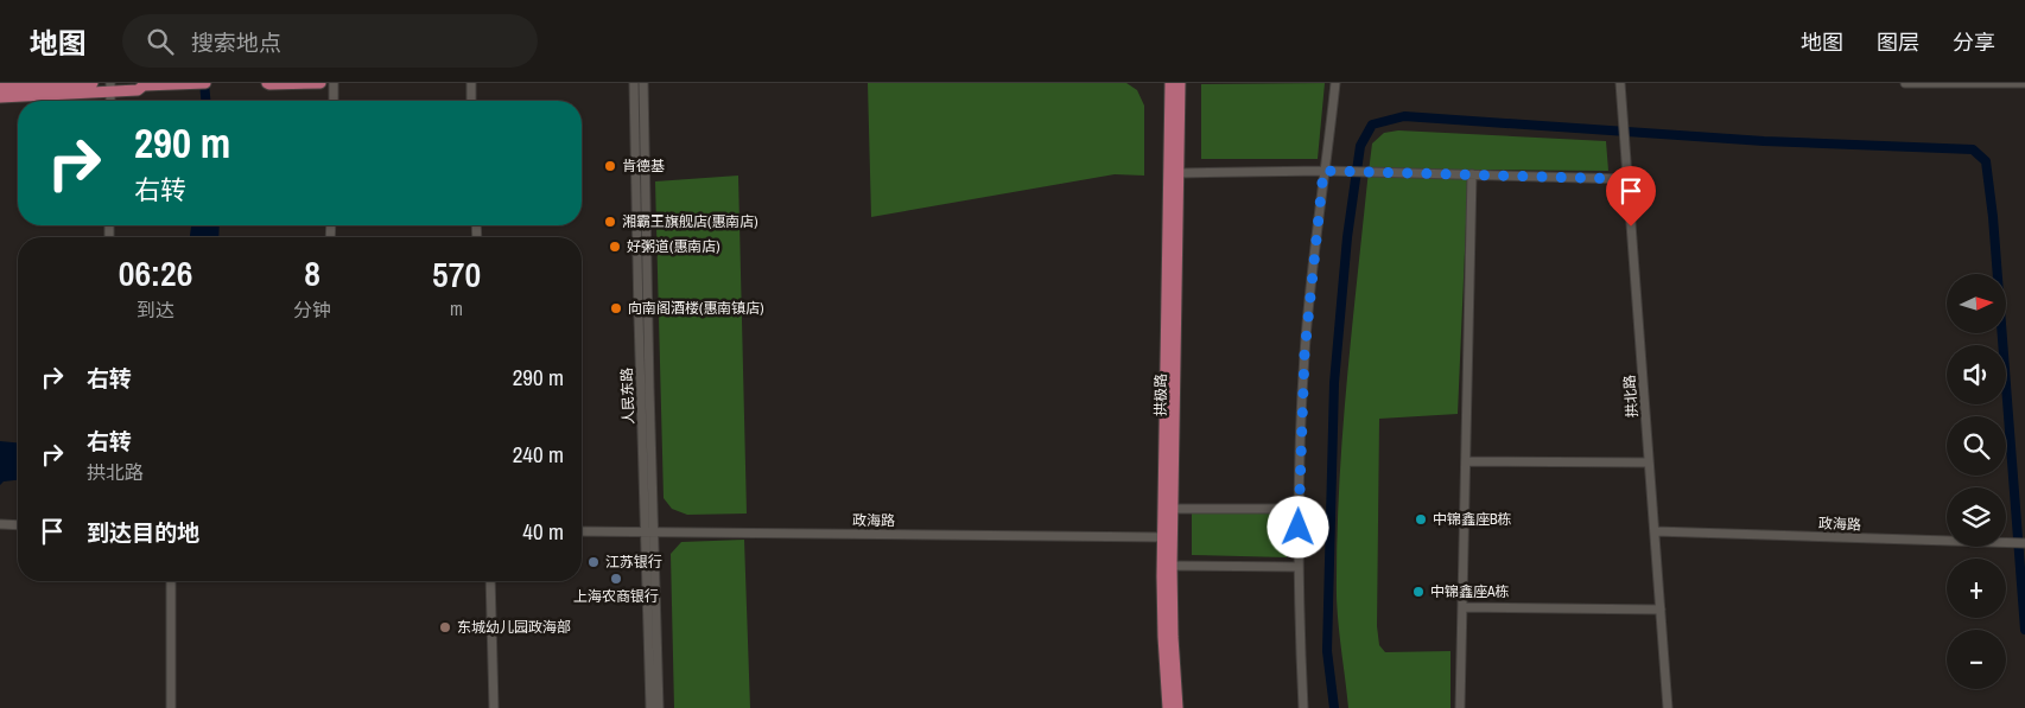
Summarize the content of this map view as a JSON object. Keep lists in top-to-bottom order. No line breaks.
{"streets":{"main road":["拱极路"],"street":["人民东路","拱北路","政海路"]},"crossings":[["拱极路","政海路"],["人民东路","政海路"],["拱北路","政海路"]],"places":["肯德基","湘霸王旗舰店(惠南店)","好粥道(惠南店)","向南阁酒楼(惠南镇店)","中锦鑫座B栋","江苏银行","上海农商银行","中锦鑫座A栋","东城幼儿园政海部"],"north":"right","page":{"header":"地图","search":"搜索地点","nav":["地图","图层","分享"],"turn":["290 m","右转"],"eta":["06:26","到达","8","分钟","570","m"],"map_buttons":["+","−"],"list":[{"name":"右转","value":"290 m"},{"name":"右转","note":"拱北路","value":"240 m"},{"name":"到达目的地","value":"40 m"}]}}
